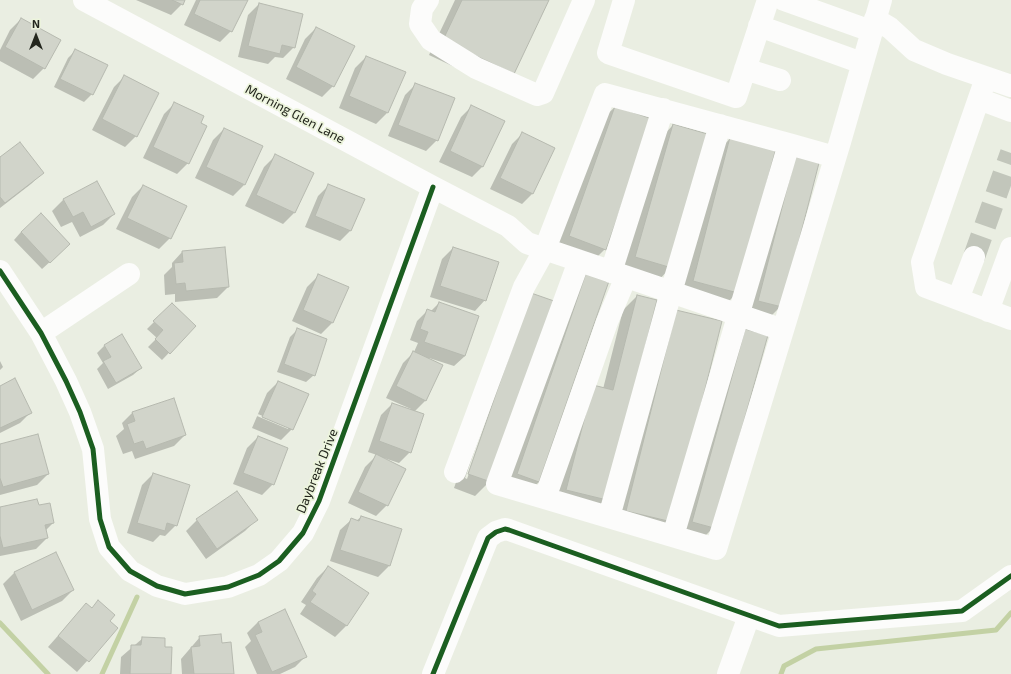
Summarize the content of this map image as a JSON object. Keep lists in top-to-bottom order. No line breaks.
{"streets":{"street":["Morning Glen Lane","Daybreak Drive"]},"crossings":[["Morning Glen Lane","Daybreak Drive"]],"north":"top"}
